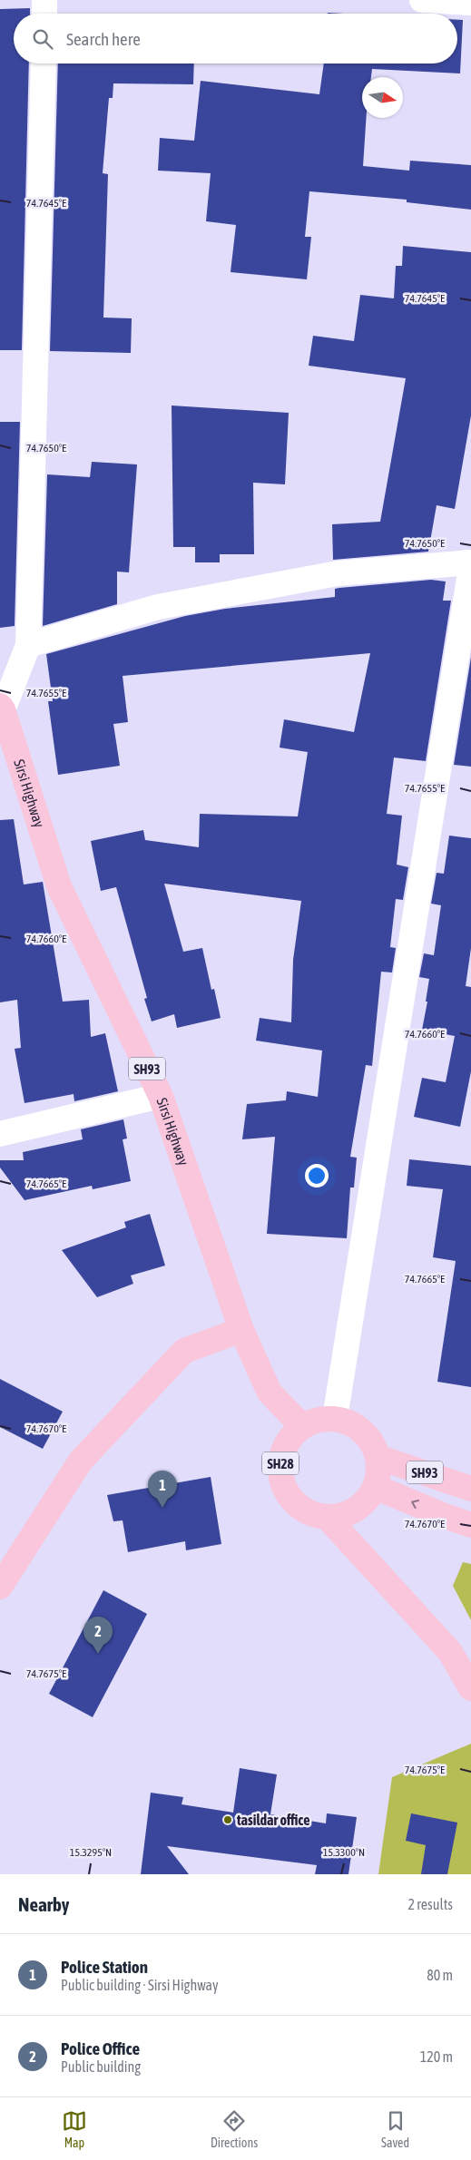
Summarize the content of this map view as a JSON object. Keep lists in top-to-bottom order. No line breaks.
{"streets":{"main road":["Sirsi Highway","SH93","SH28"]},"crossings":[["Sirsi Highway","SH93"],["Sirsi Highway","SH28"],["SH93","SH28"]],"places":["tasildar office"],"north":"right","page":{"search":"Search here","pins":["1","2"],"heading":["Nearby","2 results"],"list":[{"mark":"1","name":"Police Station","note":"Public building · Sirsi Highway","value":"80 m"},{"mark":"2","name":"Police Office","note":"Public building","value":"120 m"}],"nav":["Map","Directions","Saved"]},"coordinates":["74.7645°E","74.7650°E","74.7655°E","74.7660°E","74.7665°E","74.7670°E","74.7675°E","15.3295°N","15.3300°N"]}
